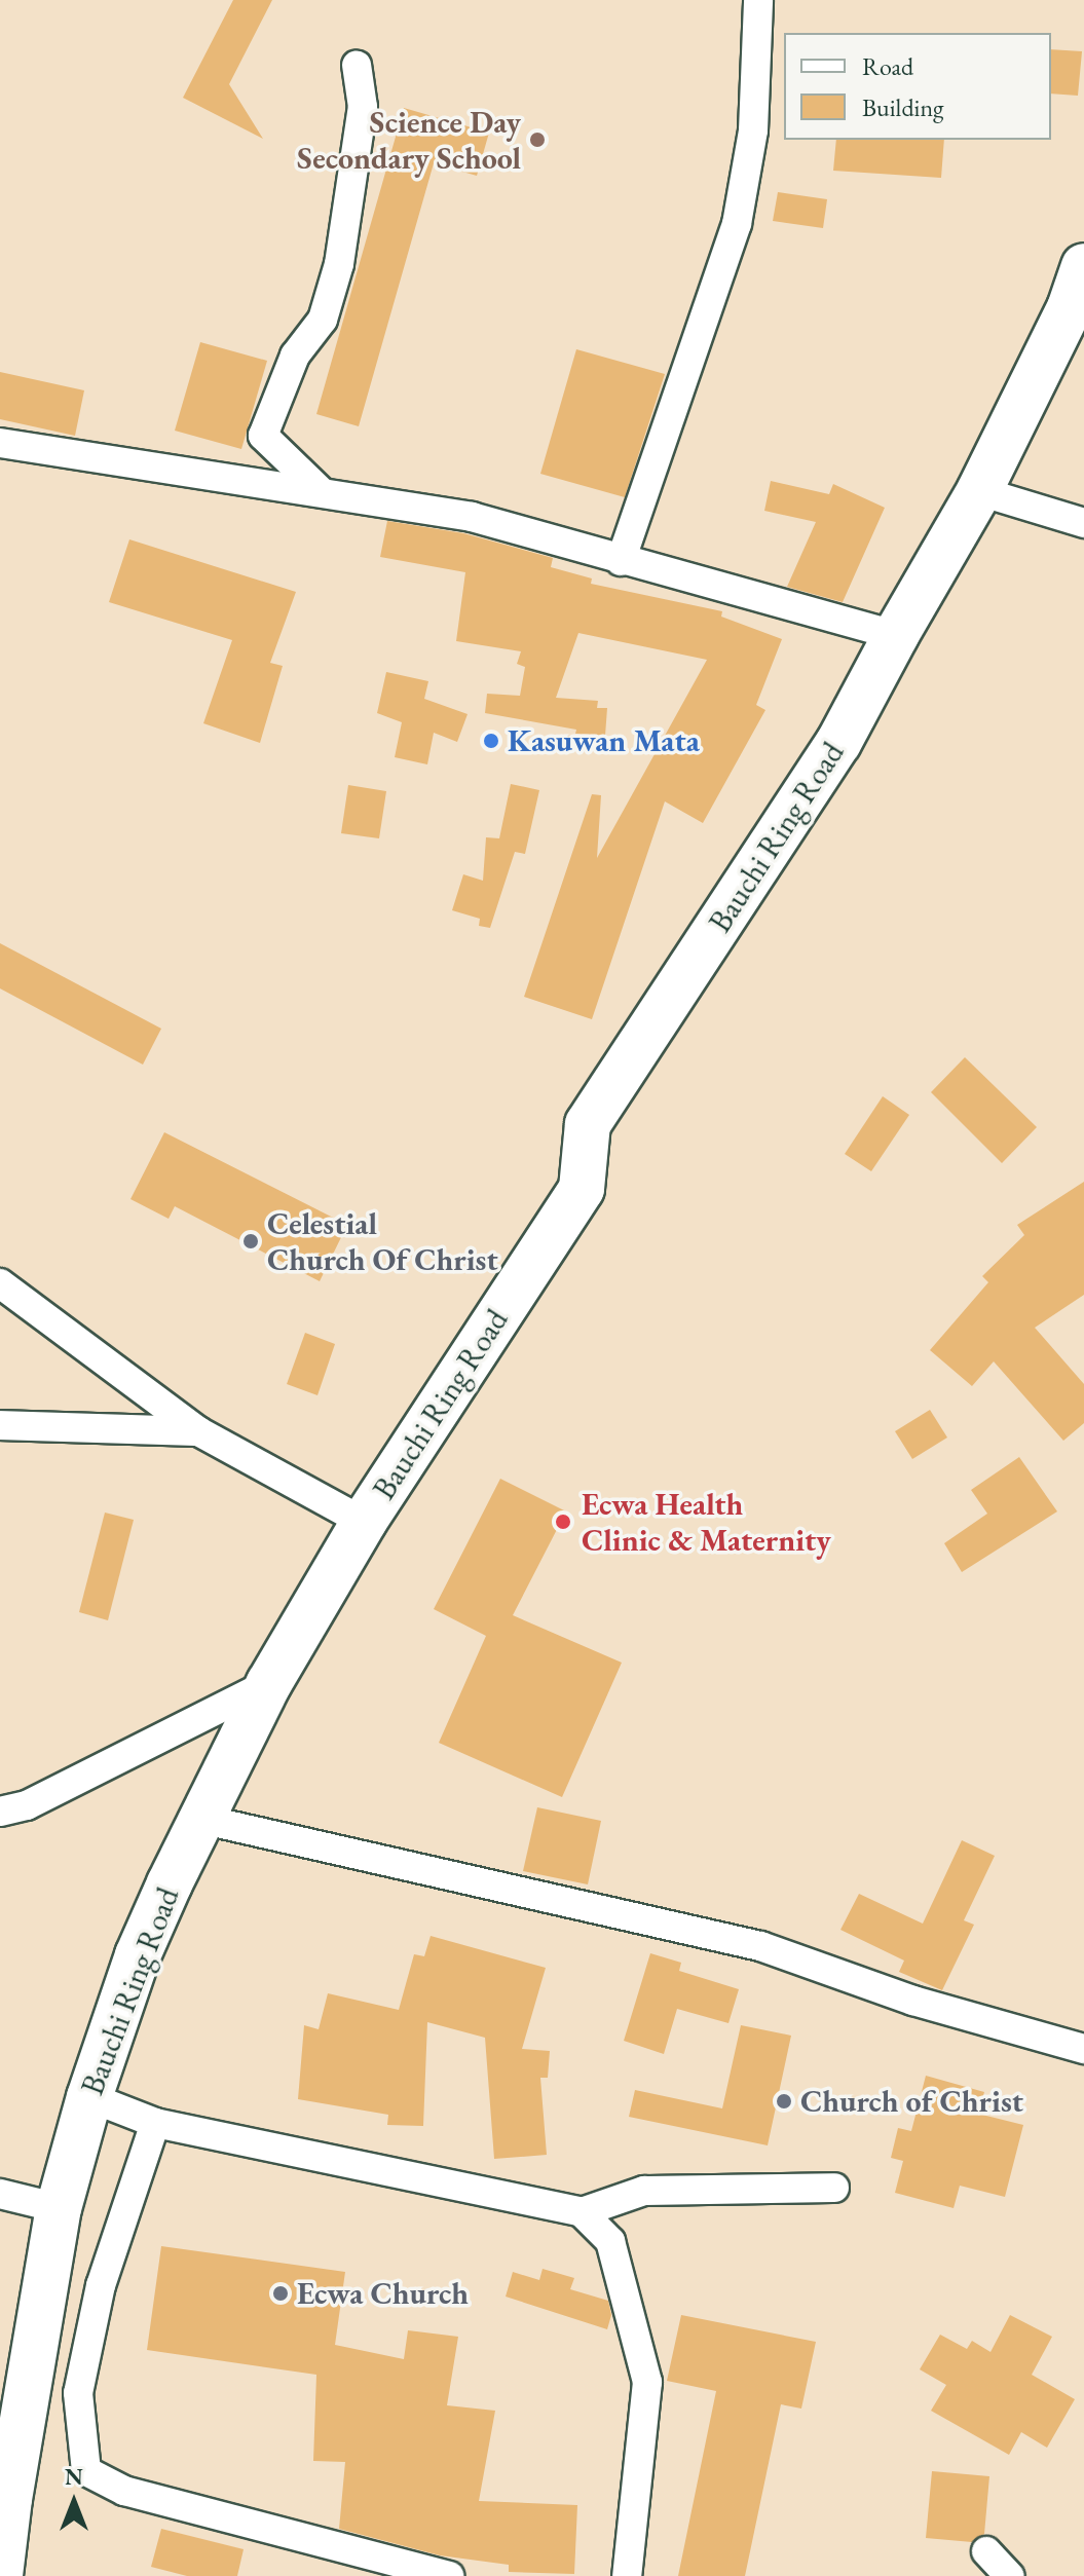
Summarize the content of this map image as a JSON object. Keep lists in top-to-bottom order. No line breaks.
{"streets":{"main road":["Bauchi Ring Road"]},"places":["Science Day Secondary School","Kasuwan Mata","Celestial Church Of Christ","Ecwa Health Clinic & Maternity","Church of Christ","Ecwa Church"],"legend":["Road","Building"],"north":"top"}
